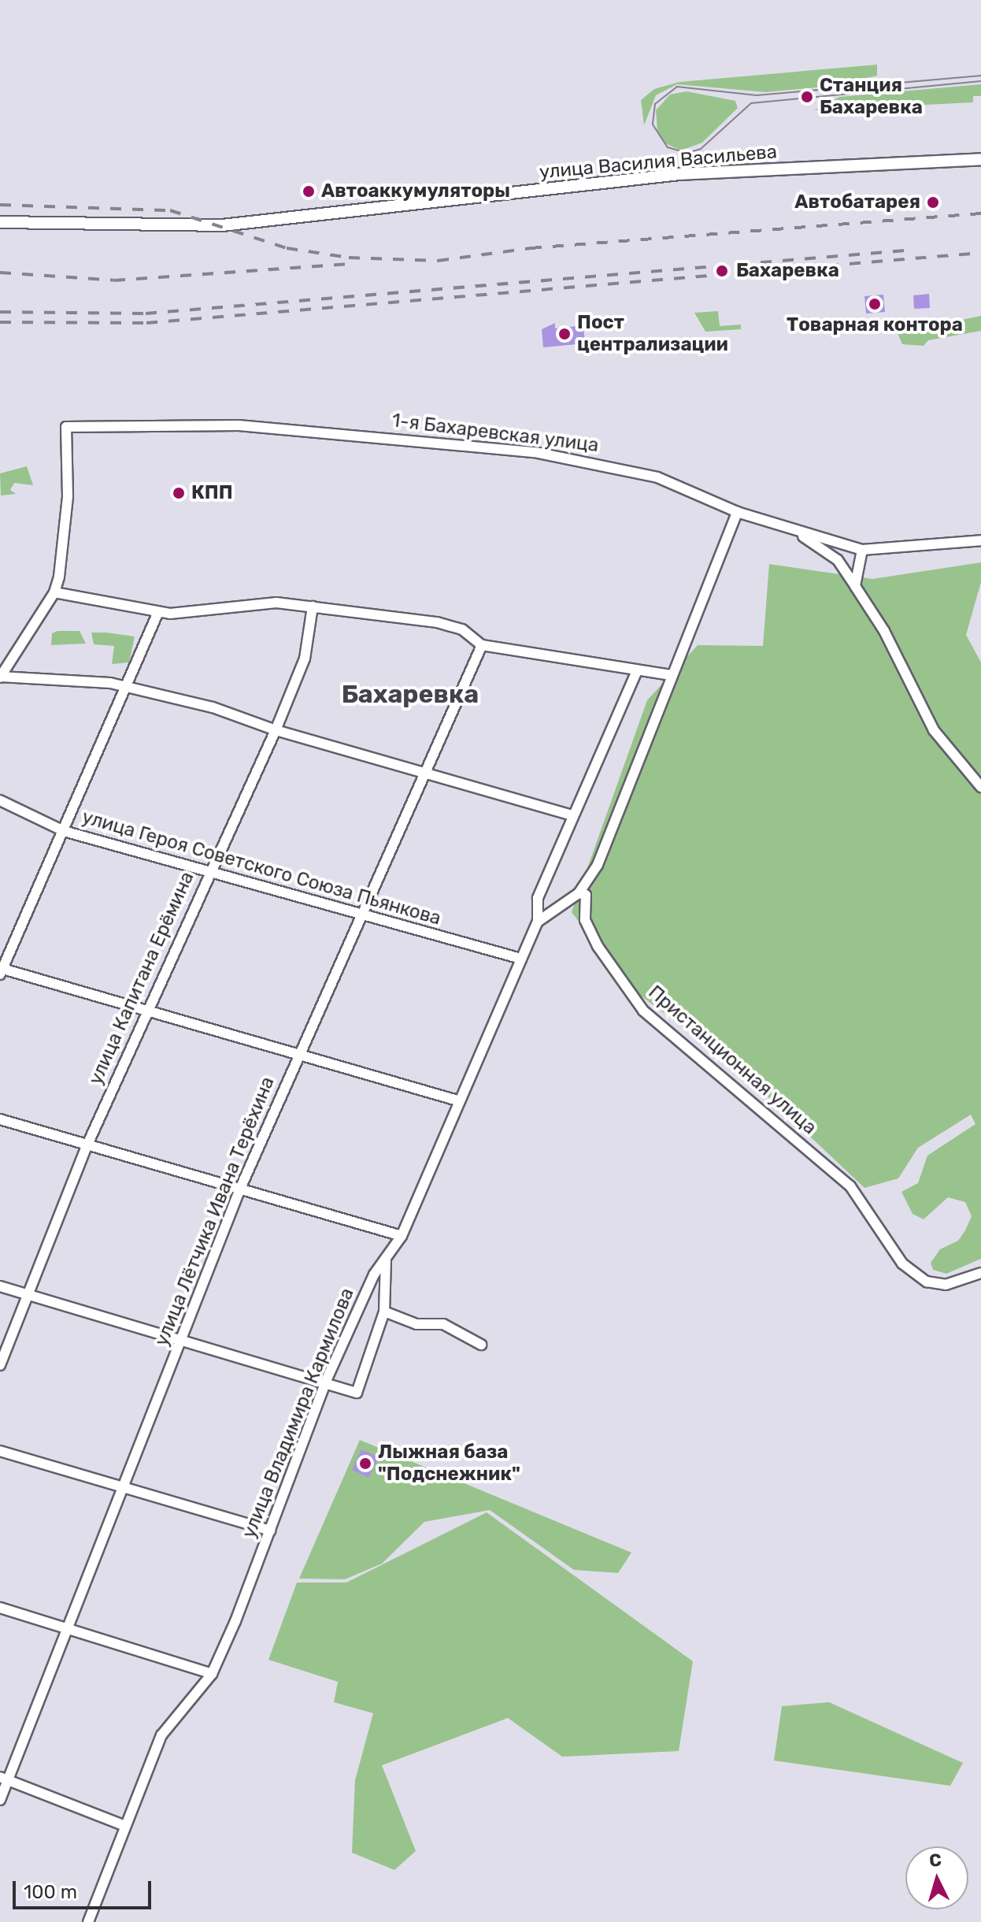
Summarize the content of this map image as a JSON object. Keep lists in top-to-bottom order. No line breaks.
{"streets":{"main road":["улица Василия Васильева"],"street":["1-я Бахаревская улица","улица Героя Советского Союза Пьянкова","улица Капитана Ерёмина","Пристанционная улица","улица Лётчика Ивана Терёхина","улица Владимира Кармилова"]},"crossings":[["улица Героя Советского Союза Пьянкова","улица Капитана Ерёмина"],["улица Героя Советского Союза Пьянкова","улица Лётчика Ивана Терёхина"],["улица Героя Советского Союза Пьянкова","улица Владимира Кармилова"]],"districts":["Бахаревка"],"places":["Станция Бахаревка","Автоаккумуляторы","Автобатарея","Бахаревка","Товарная контора","Пост централизации","КПП","Лыжная база \"Подснежник\""],"scale_bar":"100 m","north":"top"}
